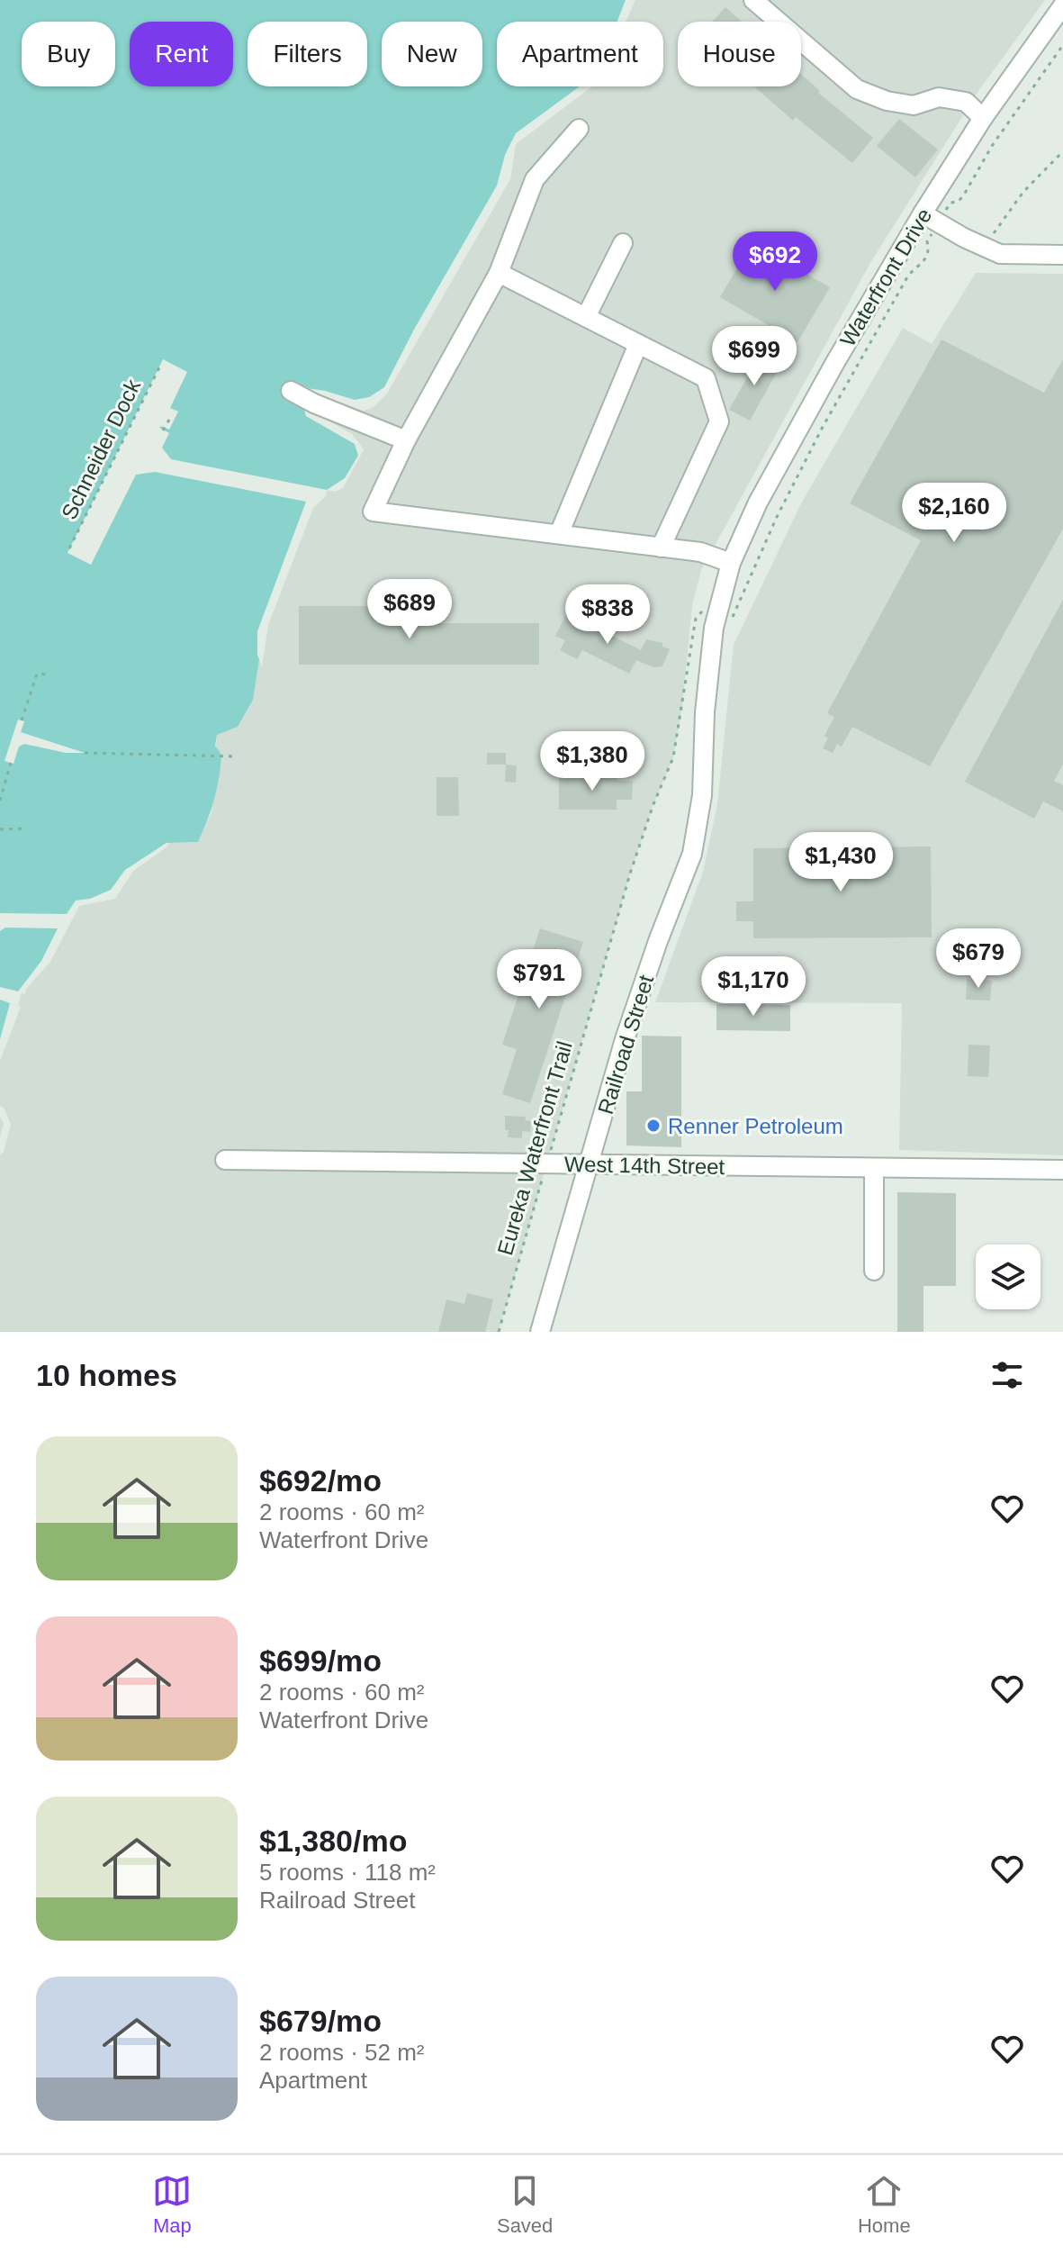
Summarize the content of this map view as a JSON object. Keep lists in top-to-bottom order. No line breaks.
{"streets":{"street":["Waterfront Drive","Railroad Street","West 14th Street"],"path":["Schneider Dock","Eureka Waterfront Trail"]},"crossings":[["Waterfront Drive","Railroad Street"],["Waterfront Drive","Eureka Waterfront Trail"],["Railroad Street","Eureka Waterfront Trail"],["Railroad Street","West 14th Street"],["Eureka Waterfront Trail","West 14th Street"]],"places":["Renner Petroleum"],"page":{"chip":["Buy","Rent","Filters","New","Apartment","House"],"price":["$692","$699","$2,160","$689","$838","$1,380","$1,430","$679","$791","$1,170"],"heading":"10 homes","list":[{"name":"$692/mo","note":"2 rooms · 60 m² · Waterfront Drive"},{"name":"$699/mo","note":"2 rooms · 60 m² · Waterfront Drive"},{"name":"$1,380/mo","note":"5 rooms · 118 m² · Railroad Street"},{"name":"$679/mo","note":"2 rooms · 52 m² · Apartment"}],"tabs":["Map","Saved","Home"]}}
